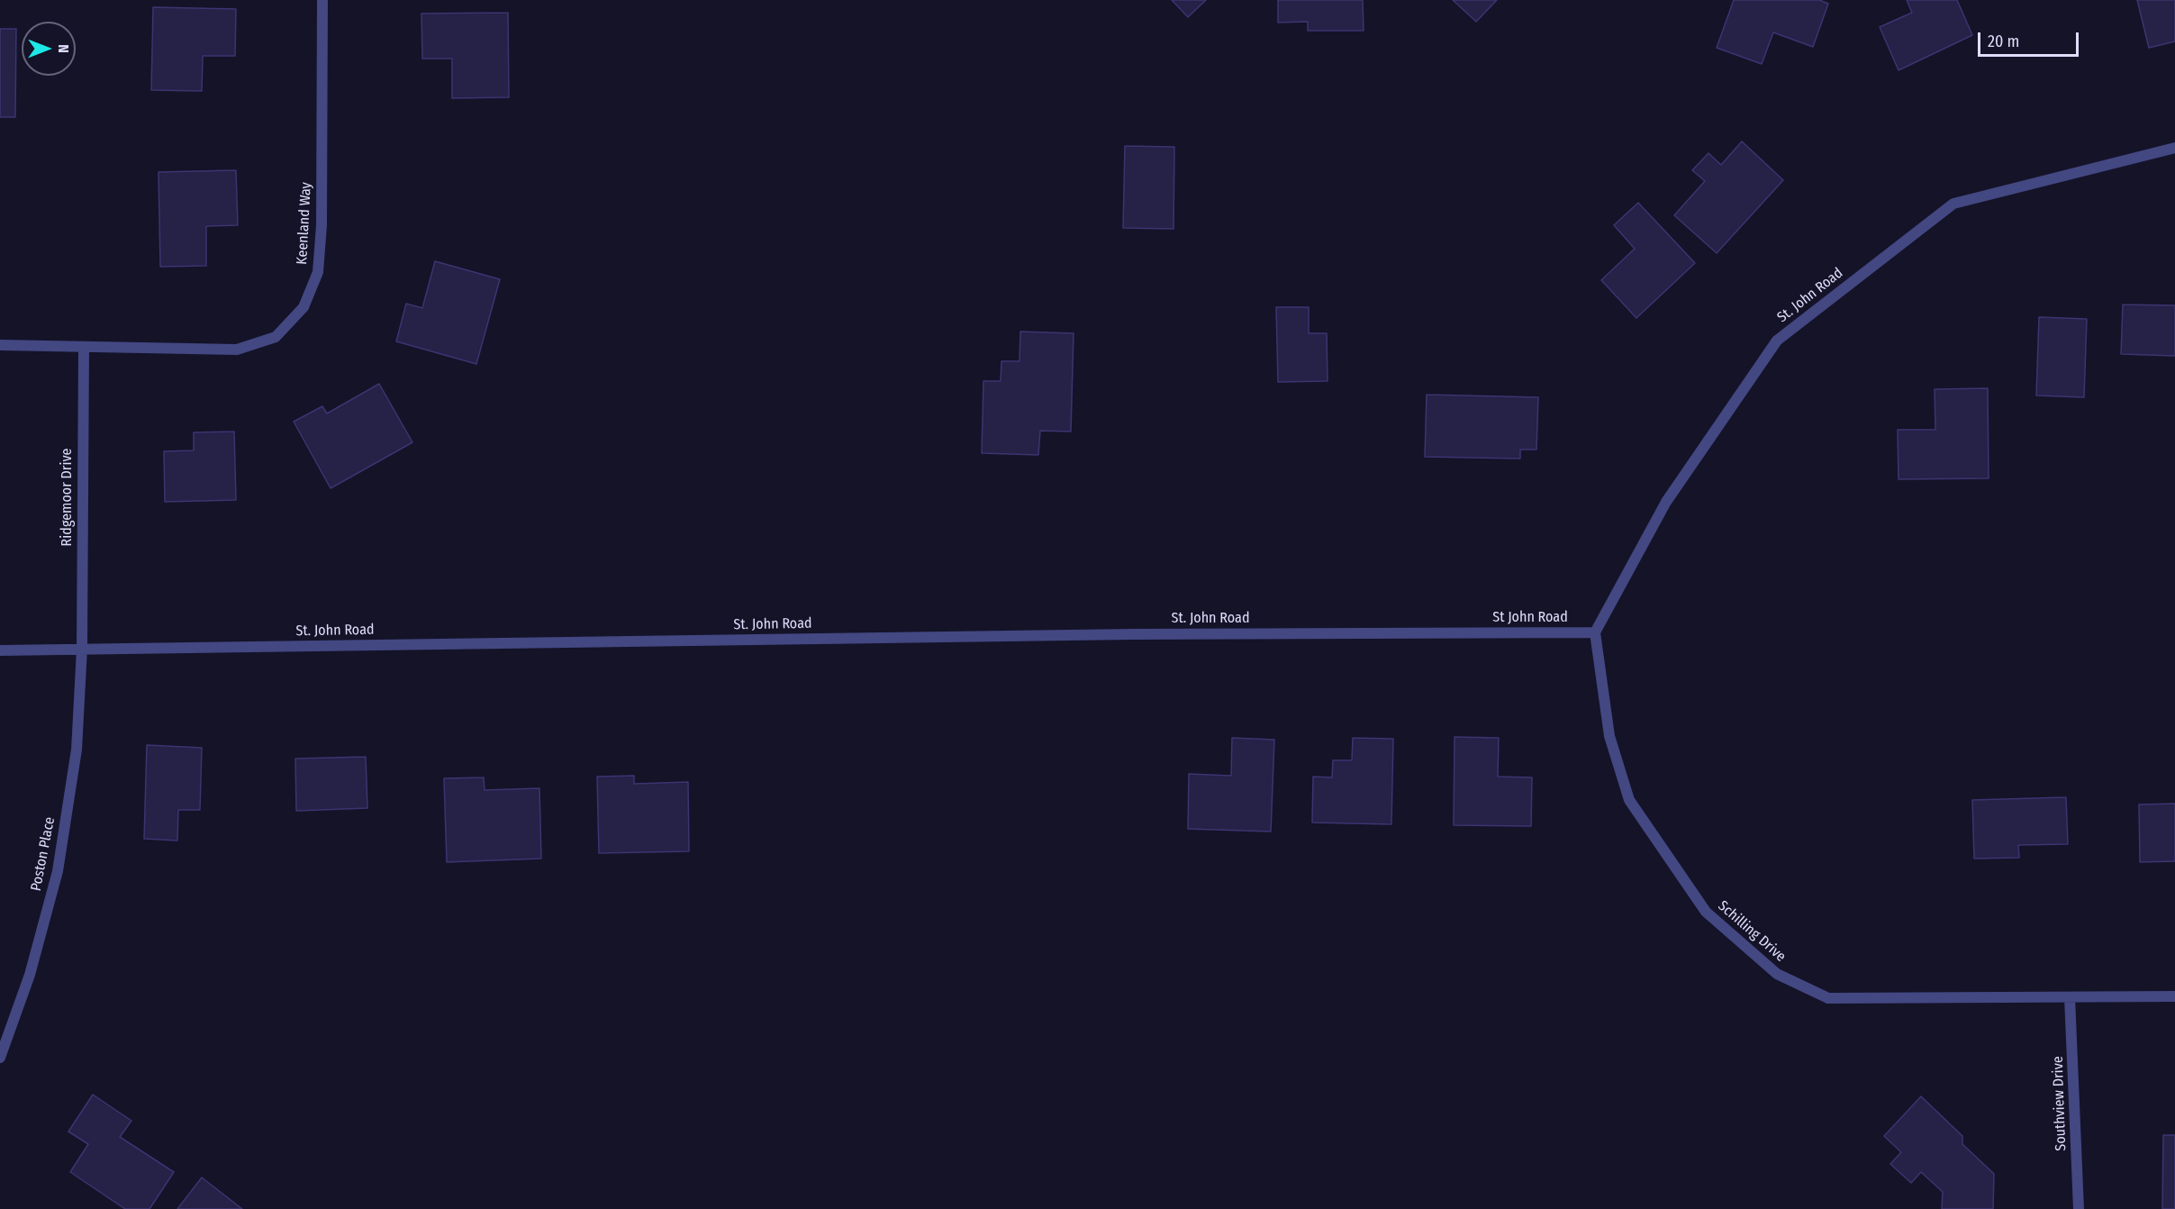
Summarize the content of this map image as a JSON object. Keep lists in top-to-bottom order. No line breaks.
{"streets":{"street":["Keenland Way","St. John Road","Ridgemoor Drive","St John Road","Poston Place","Schilling Drive","Southview Drive"]},"crossings":[["Keenland Way","Ridgemoor Drive"],["St. John Road","Ridgemoor Drive"],["St. John Road","St John Road"],["St. John Road","Poston Place"],["St. John Road","Schilling Drive"],["Ridgemoor Drive","Poston Place"],["St John Road","Schilling Drive"],["Schilling Drive","Southview Drive"]],"scale_bar":"20 m","north":"right"}
